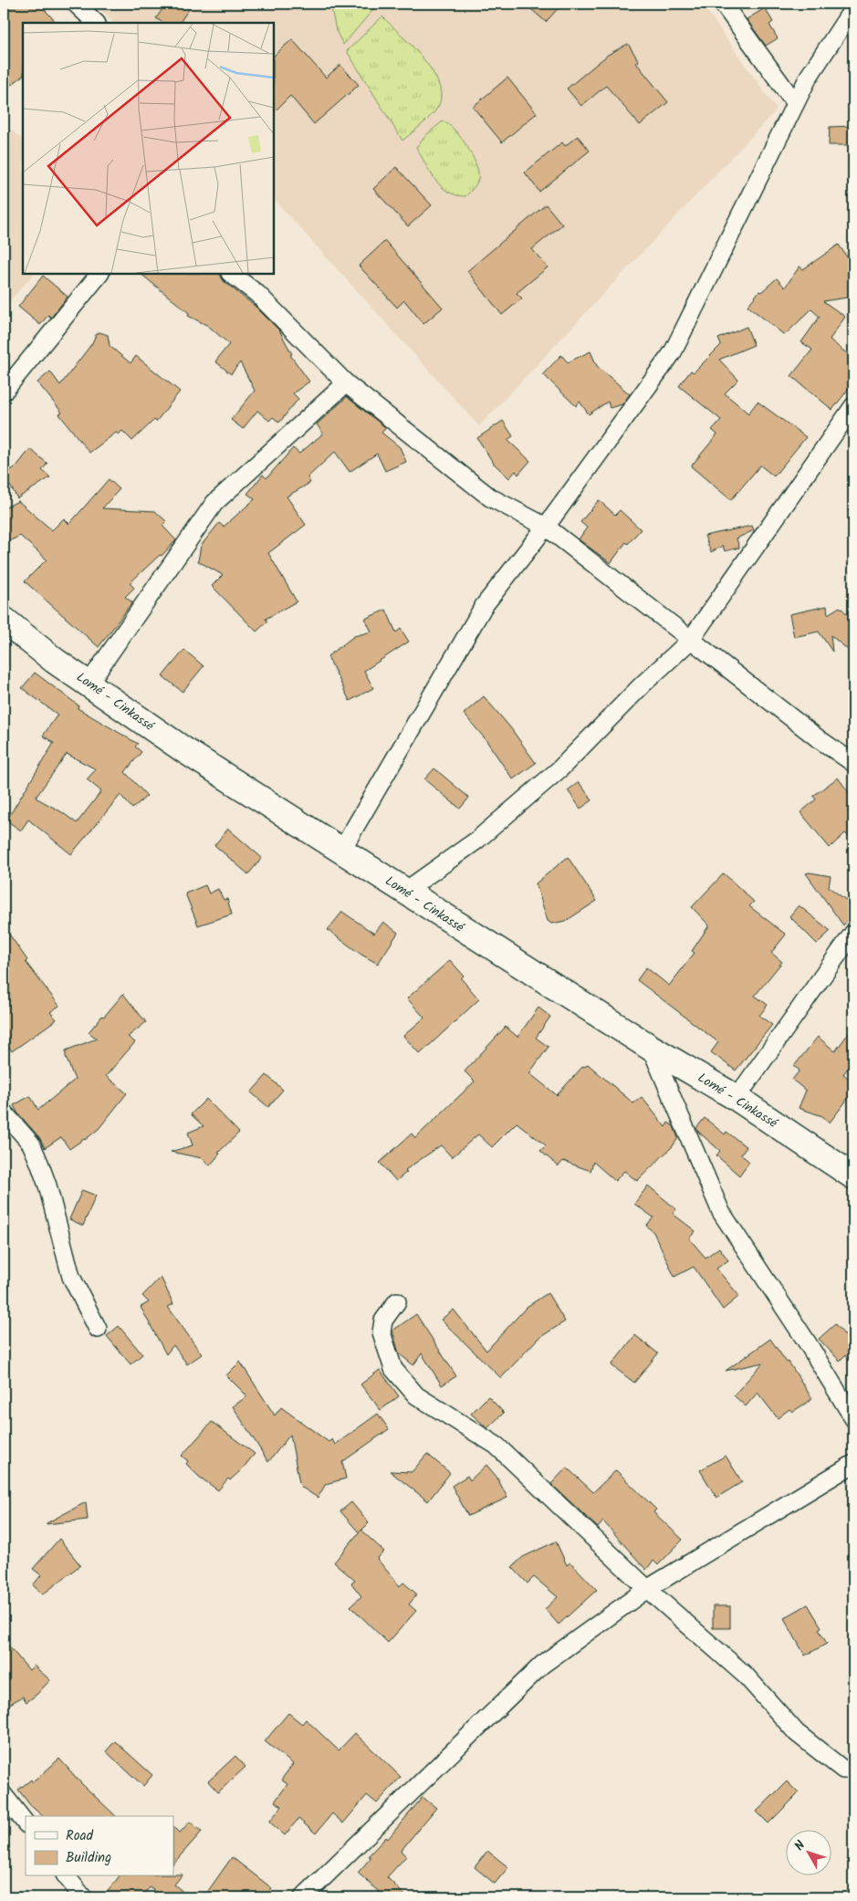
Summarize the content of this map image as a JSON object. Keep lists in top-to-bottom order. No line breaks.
{"streets":{"highway":["Lomé - Cinkassé"]},"legend":["Road","Building"],"north":"top left"}
